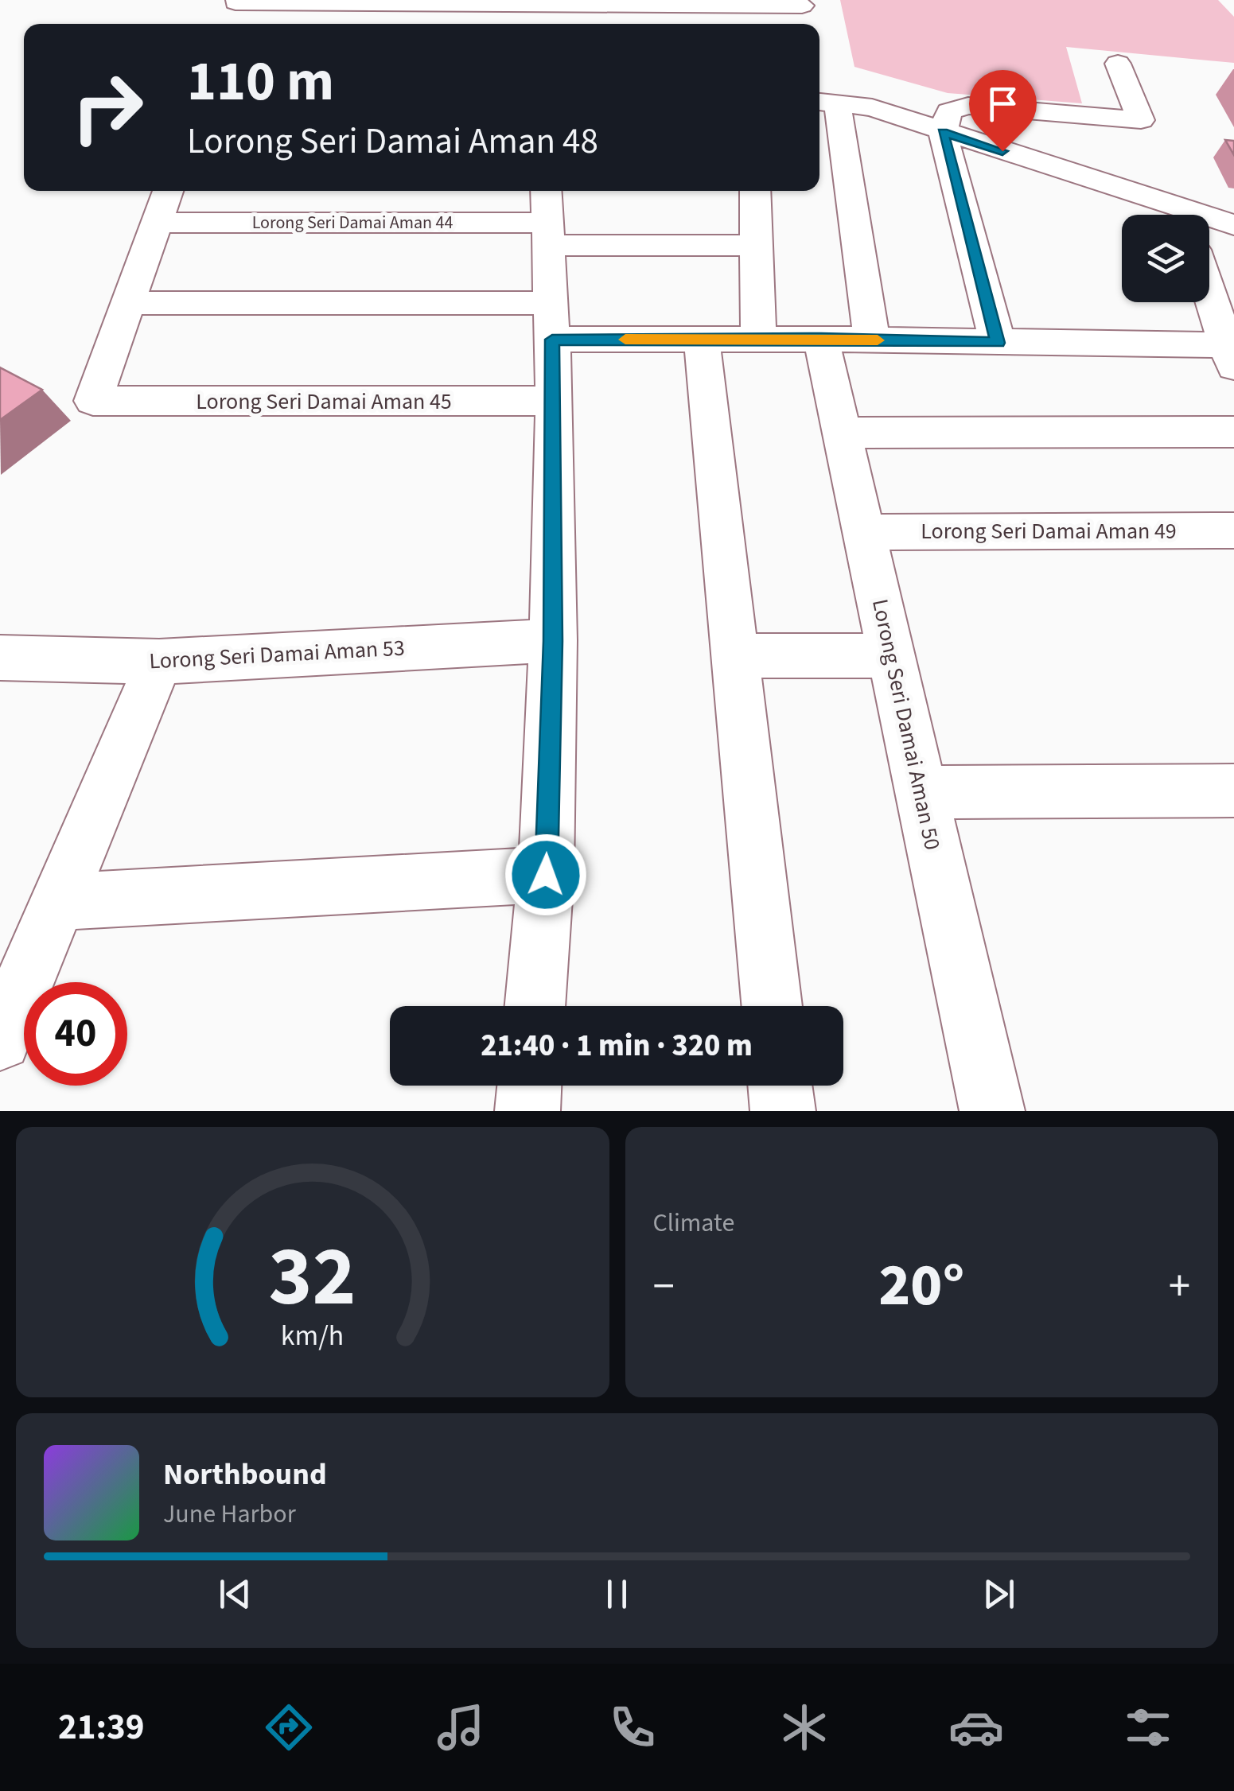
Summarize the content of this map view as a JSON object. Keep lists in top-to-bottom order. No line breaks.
{"streets":{"street":["Lorong Seri Damai Aman 44","Lorong Seri Damai Aman 45","Lorong Seri Damai Aman 49","Lorong Seri Damai Aman 53","Lorong Seri Damai Aman 50"]},"crossings":[["Lorong Seri Damai Aman 49","Lorong Seri Damai Aman 50"]],"page":{"turn":["110 m","Lorong Seri Damai Aman 48"],"limit":"40","trip":"21:40 · 1 min · 320 m","tile":"Climate","heat":["−","20°","+"],"song":["Northbound","June Harbor"],"tabs":"21:39","gauge":["32","km/h"]}}
